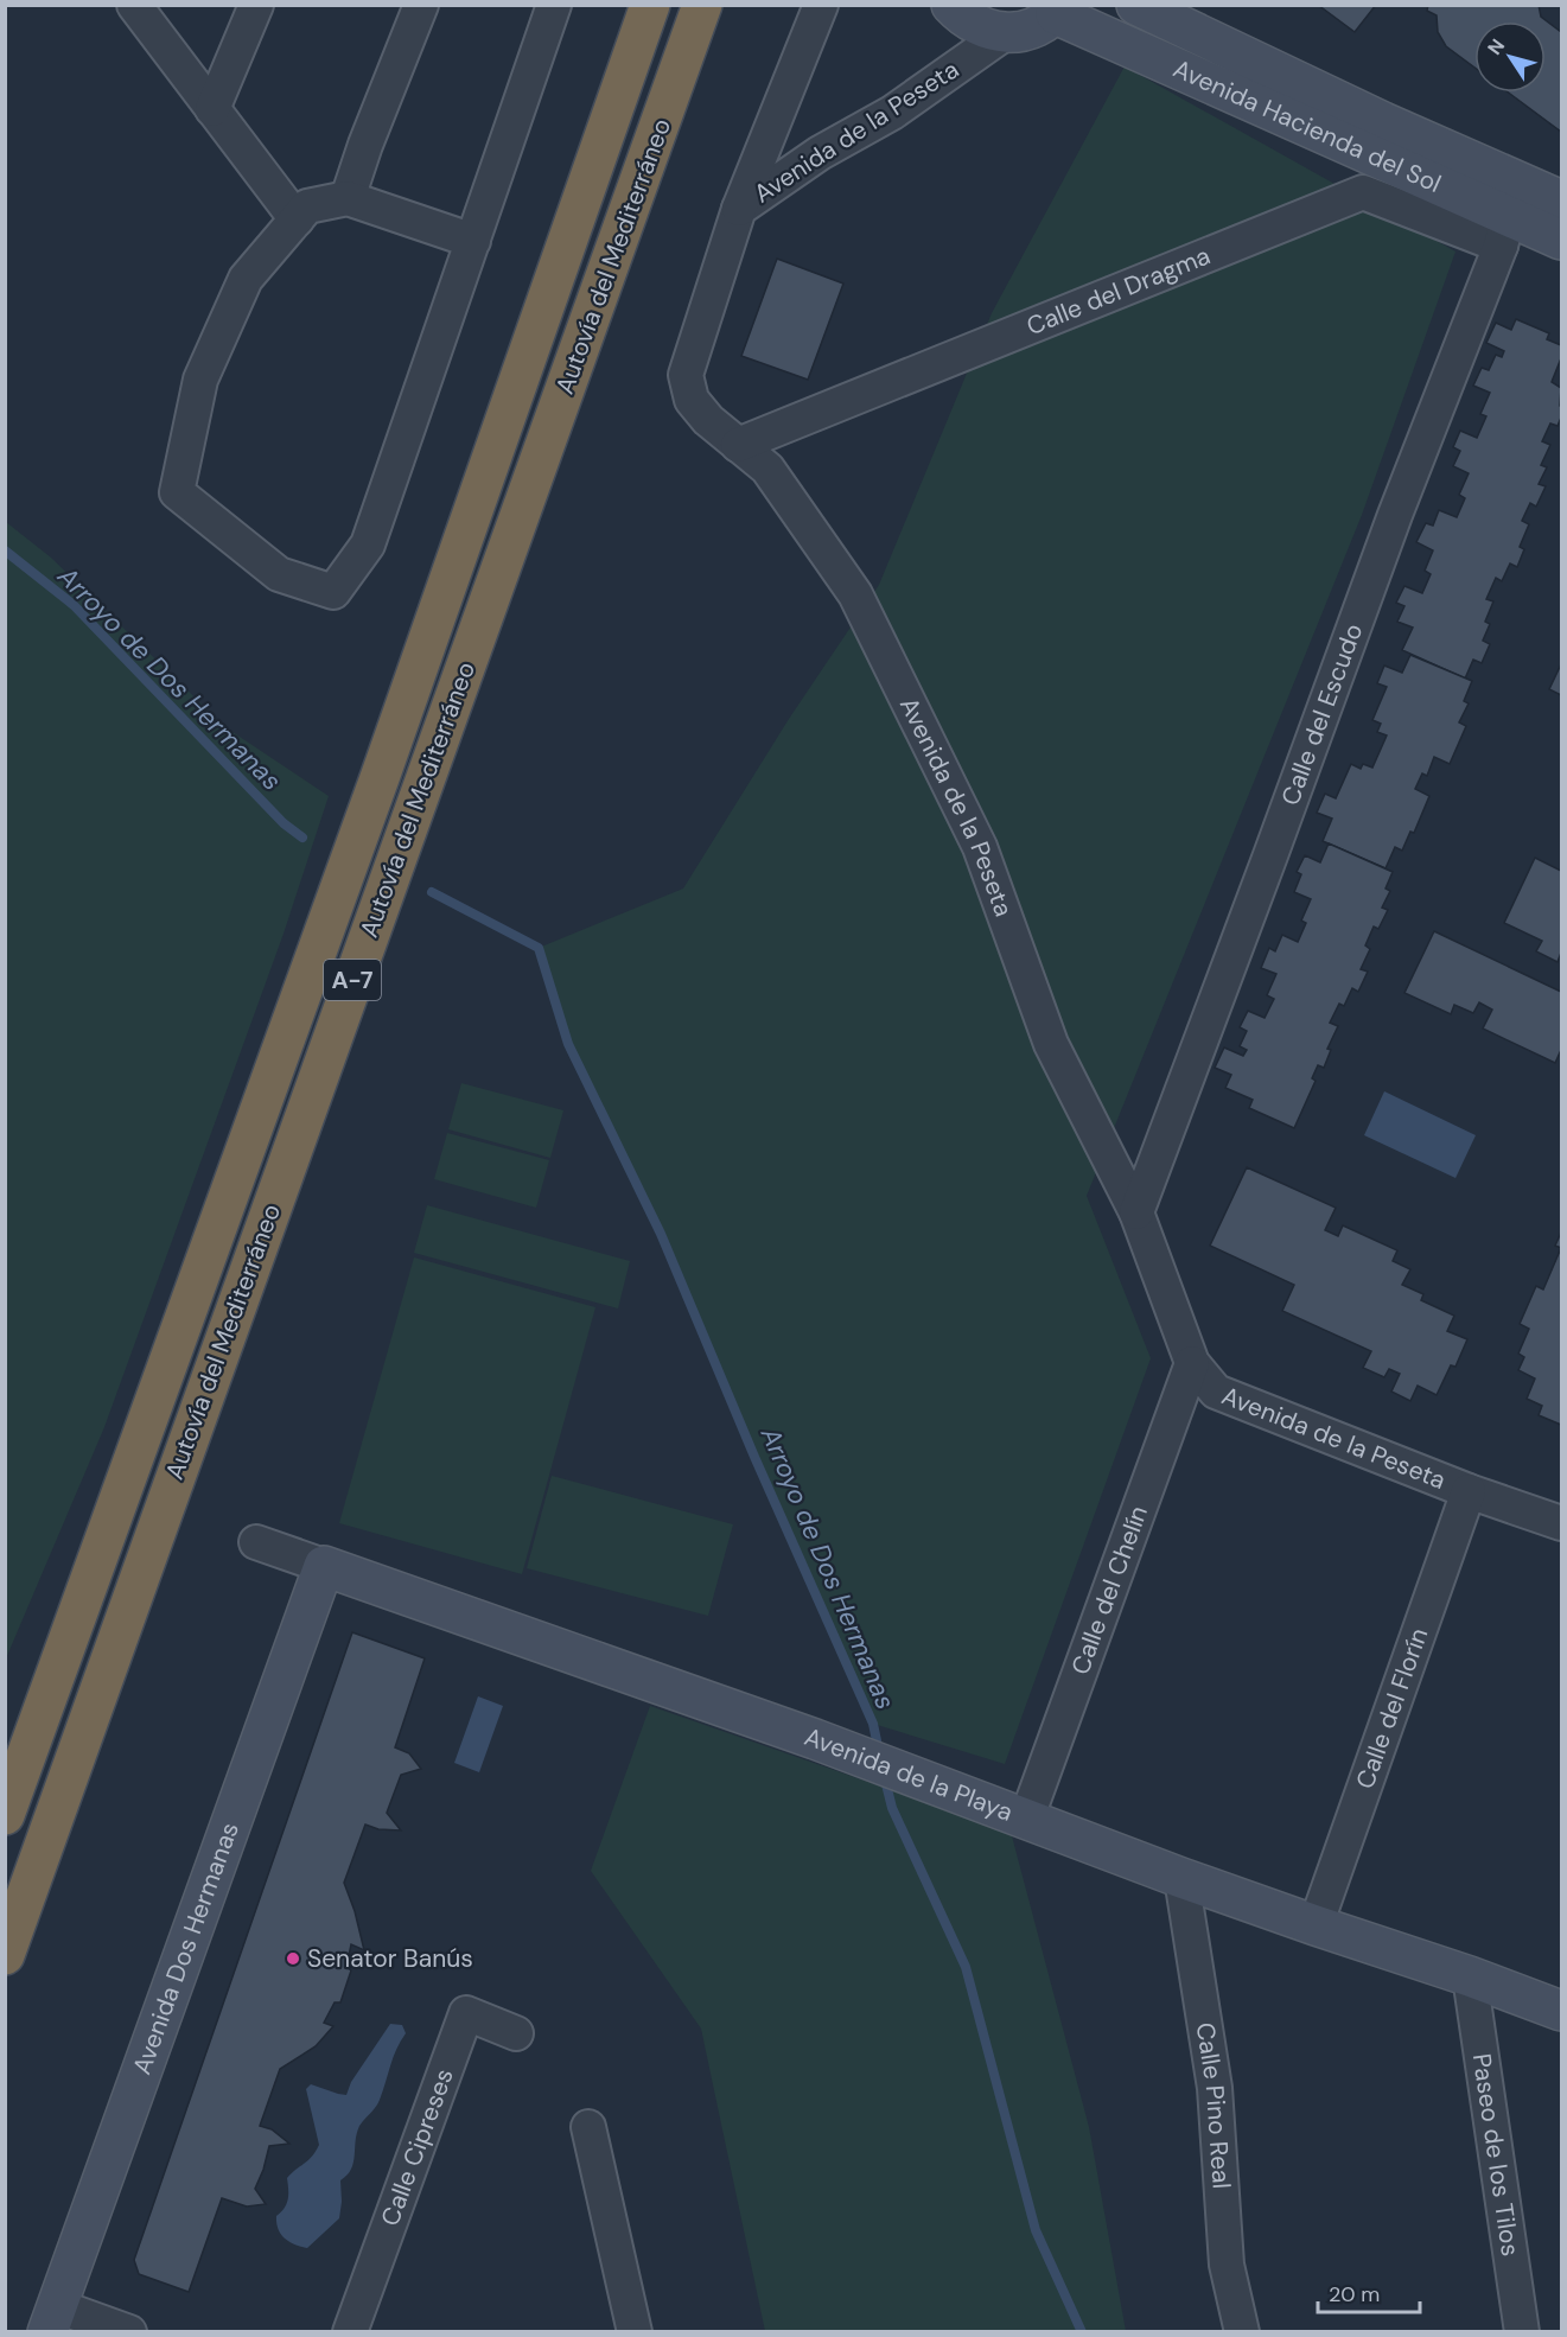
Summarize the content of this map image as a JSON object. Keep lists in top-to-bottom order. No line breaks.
{"streets":{"highway":["Autovía del Mediterráneo","A-7"],"street":["Avenida Hacienda del Sol","Avenida de la Peseta","Calle del Dragma","Calle del Escudo","Calle del Chelín","Calle del Florín","Avenida de la Playa","Avenida Dos Hermanas","Calle Pino Real","Calle Cipreses","Paseo de los Tilos"]},"crossings":[["Avenida Hacienda del Sol","Calle del Dragma"],["Avenida Hacienda del Sol","Calle del Escudo"],["Avenida de la Peseta","Calle del Dragma"],["Avenida de la Peseta","Calle del Escudo"],["Avenida de la Peseta","Calle del Chelín"],["Avenida de la Peseta","Calle del Florín"],["Calle del Dragma","Calle del Escudo"],["Calle del Chelín","Avenida de la Playa"],["Calle del Florín","Avenida de la Playa"],["Avenida de la Playa","Avenida Dos Hermanas"],["Avenida de la Playa","Calle Pino Real"],["Avenida de la Playa","Paseo de los Tilos"]],"water":["Arroyo de Dos Hermanas"],"places":["Senator Banús"],"scale_bar":"20 m","north":"top left"}
